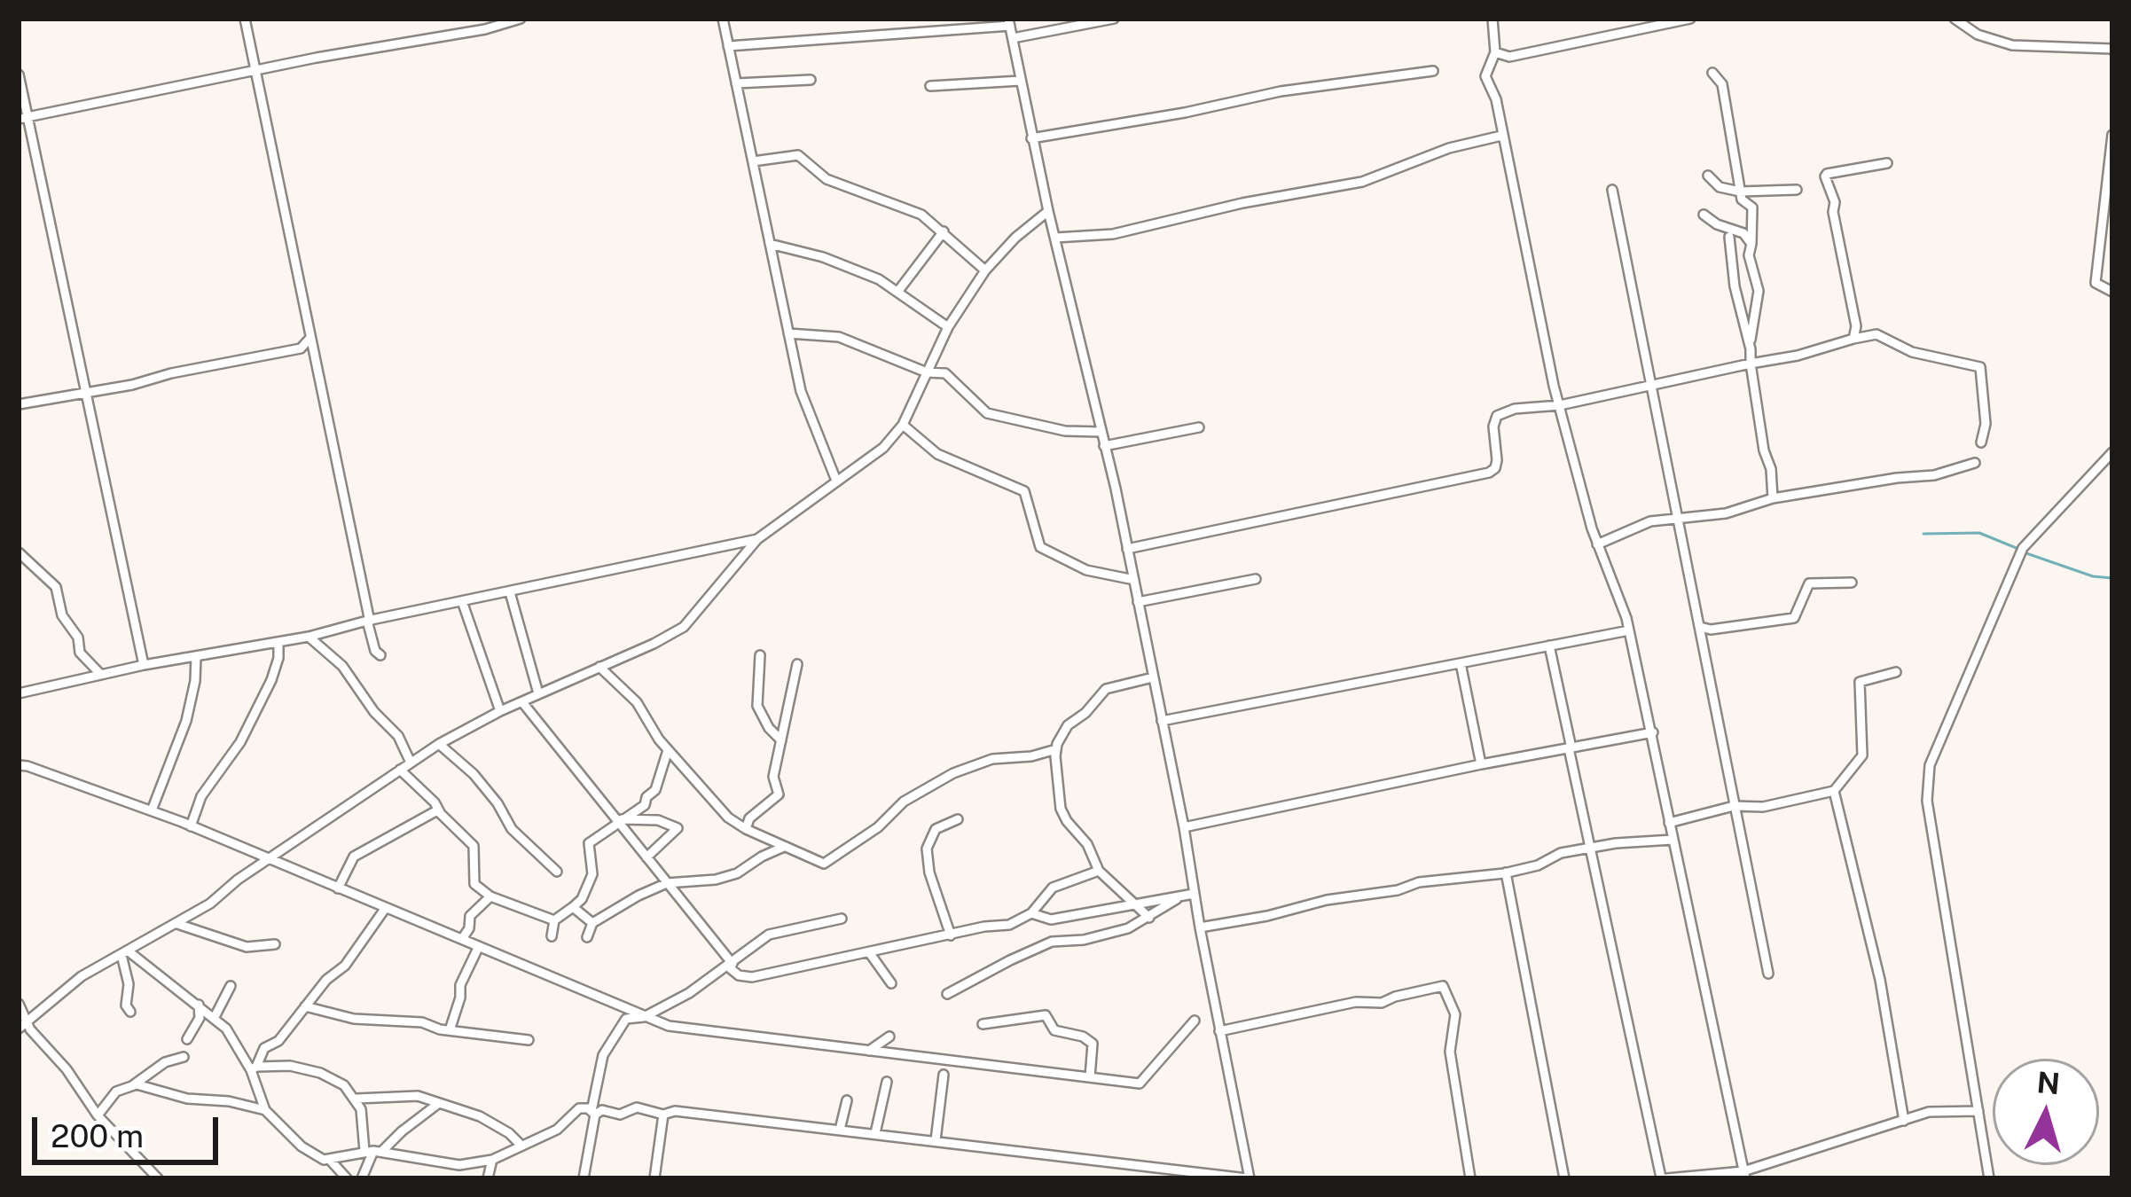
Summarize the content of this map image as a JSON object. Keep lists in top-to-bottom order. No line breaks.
{"scale_bar":"200 m","north":"top"}
